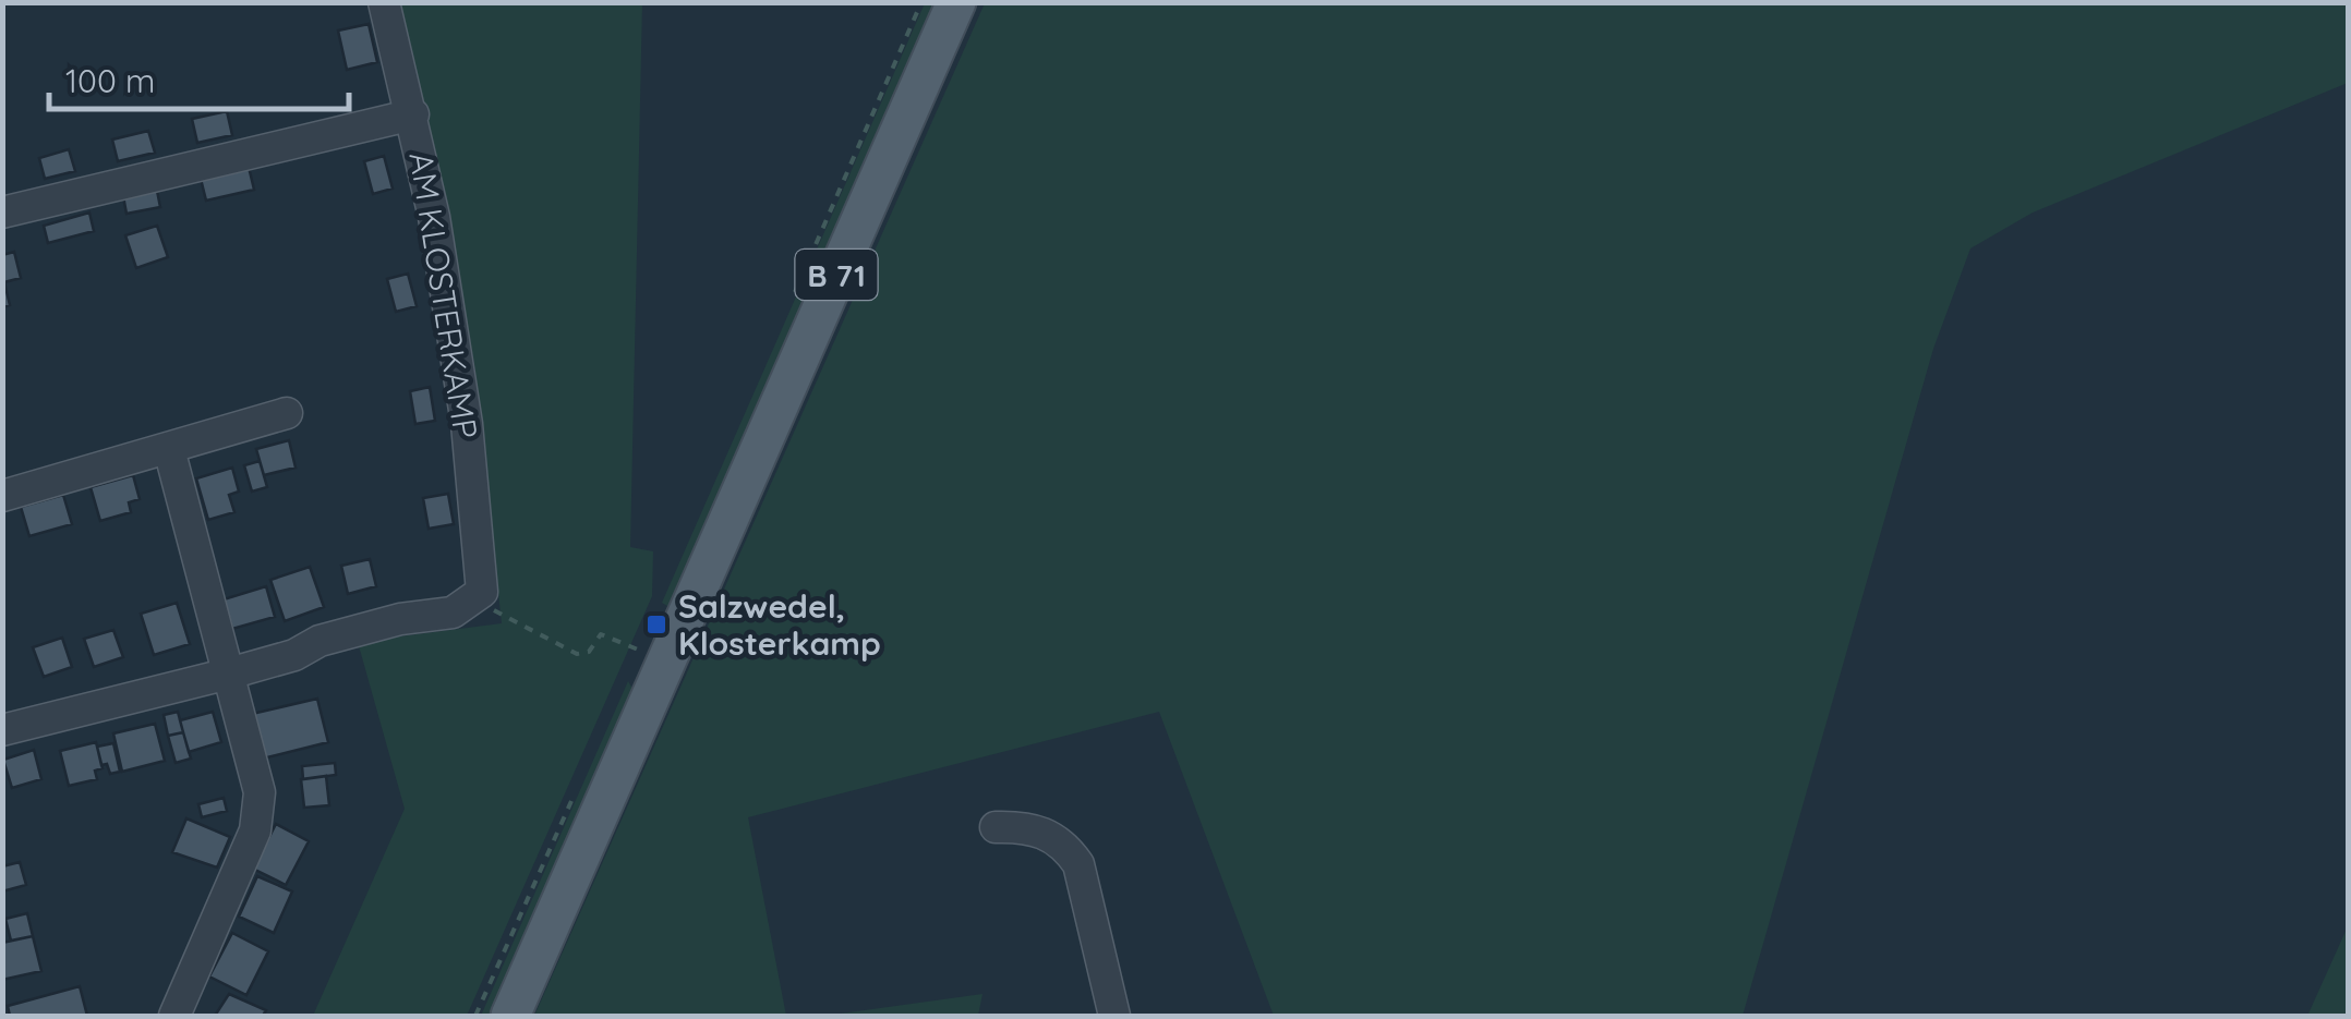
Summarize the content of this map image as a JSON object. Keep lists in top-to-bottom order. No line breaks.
{"streets":{"main road":["B 71"],"street":["AM KLOSTERKAMP"]},"places":{"transit":["Salzwedel, Klosterkamp"]},"scale_bar":"100 m"}
